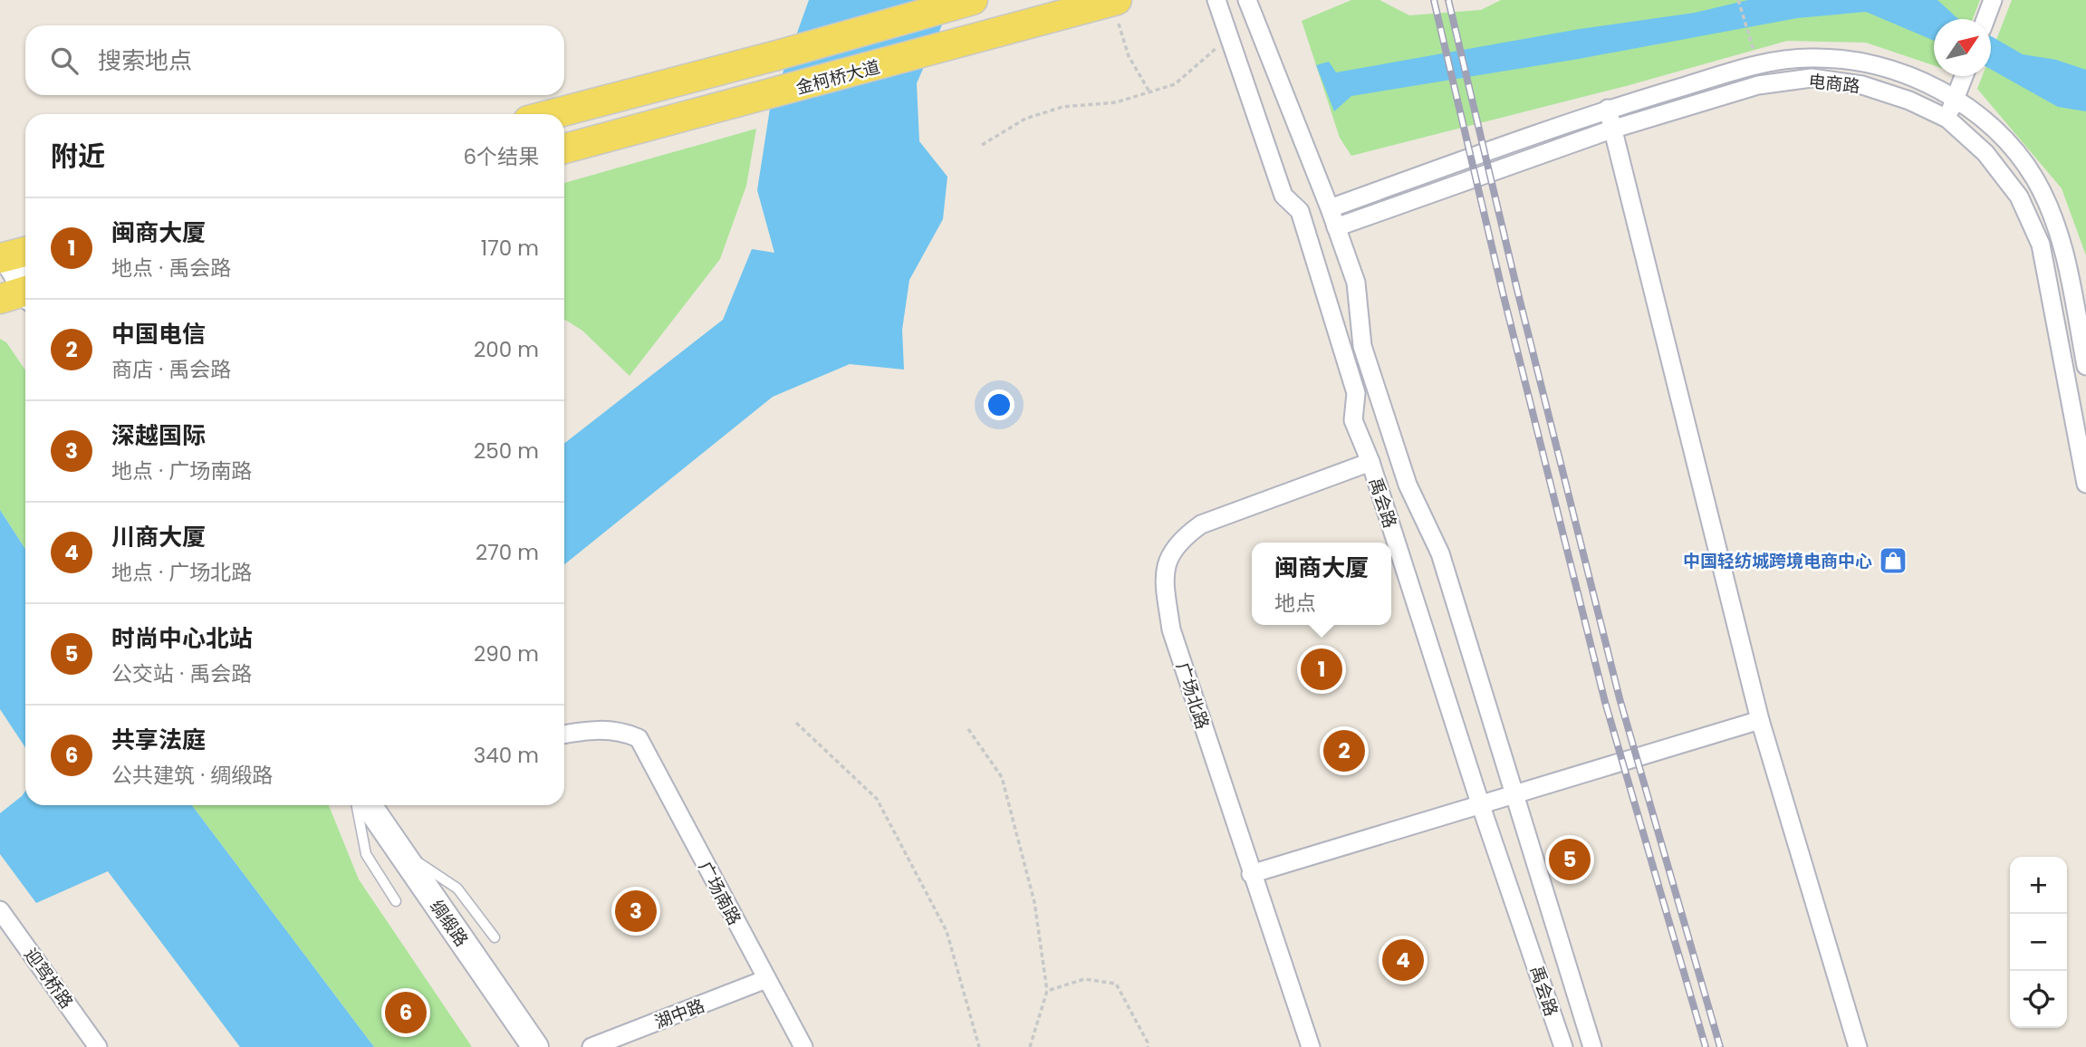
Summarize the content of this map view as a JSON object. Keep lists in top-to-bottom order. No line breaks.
{"streets":{"main road":["金柯桥大道"],"street":["电商路","禹会路","广场北路","广场南路","绸缎路","迎驾桥路","湖中路"]},"crossings":[["电商路","禹会路"],["禹会路","广场北路"],["广场南路","湖中路"]],"places":{"shop":["中国轻纺城跨境电商中心"]},"north":"top right","page":{"search":"搜索地点","heading":["附近","6个结果"],"list":[{"mark":"1","name":"闽商大厦","note":"地点 · 禹会路","value":"170 m"},{"mark":"2","name":"中国电信","note":"商店 · 禹会路","value":"200 m"},{"mark":"3","name":"深越国际","note":"地点 · 广场南路","value":"250 m"},{"mark":"4","name":"川商大厦","note":"地点 · 广场北路","value":"270 m"},{"mark":"5","name":"时尚中心北站","note":"公交站 · 禹会路","value":"290 m"},{"mark":"6","name":"共享法庭","note":"公共建筑 · 绸缎路","value":"340 m"}],"popup":["闽商大厦","地点"],"pins":["1","2","5","3","4","6"],"map_buttons":["+","−"]}}
